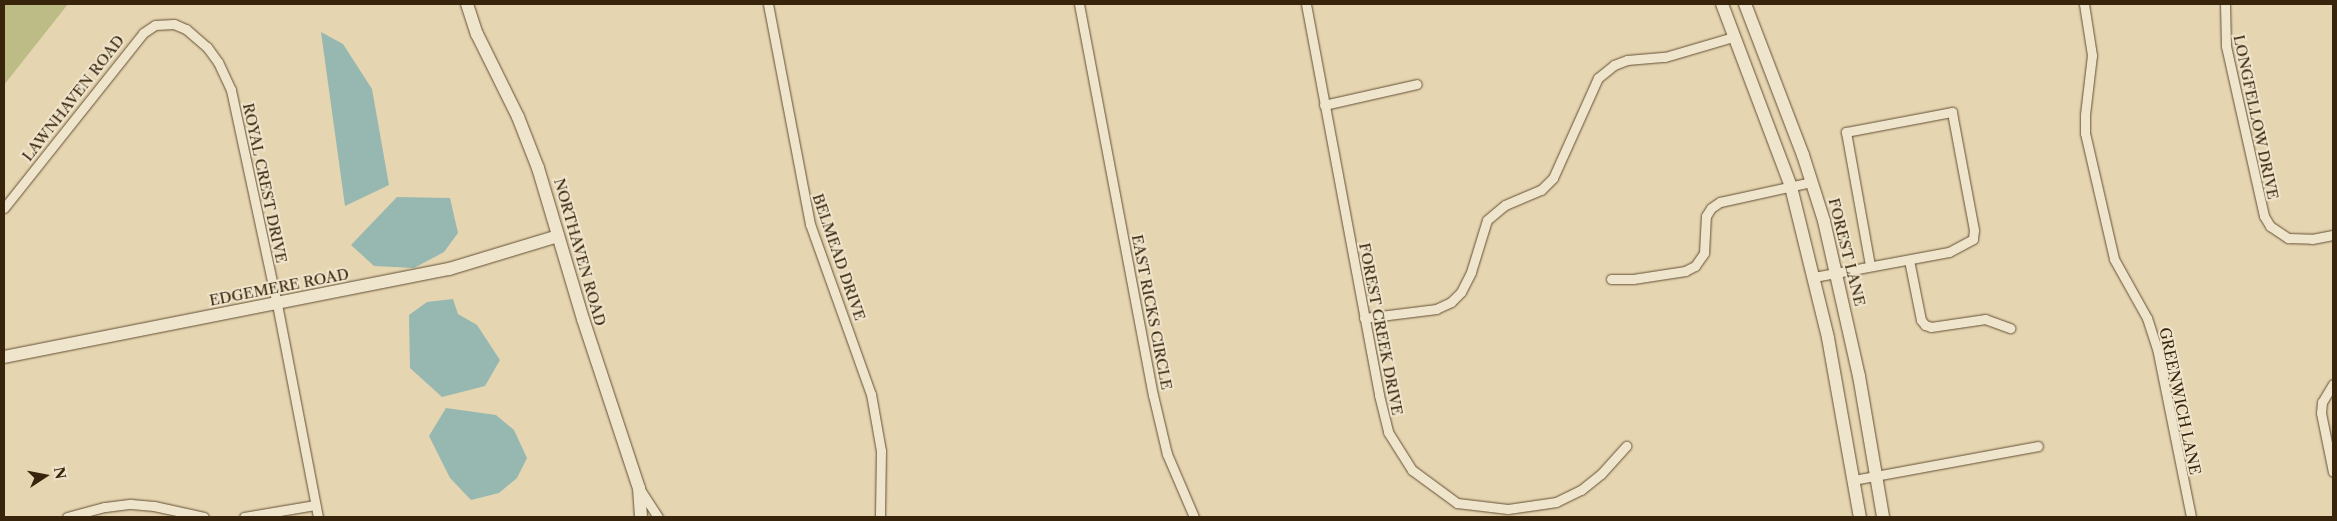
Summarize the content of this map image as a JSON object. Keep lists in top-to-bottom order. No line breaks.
{"streets":{"street":["LAWNHAVEN ROAD","LONGFELLOW DRIVE","ROYAL CREST DRIVE","NORTHAVEN ROAD","FOREST LANE","BELMEAD DRIVE","EDGEMERE ROAD","EAST RICKS CIRCLE","FOREST CREEK DRIVE","GREENWICH LANE"]},"crossings":[["LAWNHAVEN ROAD","ROYAL CREST DRIVE"],["ROYAL CREST DRIVE","EDGEMERE ROAD"],["NORTHAVEN ROAD","EDGEMERE ROAD"]],"north":"right"}
